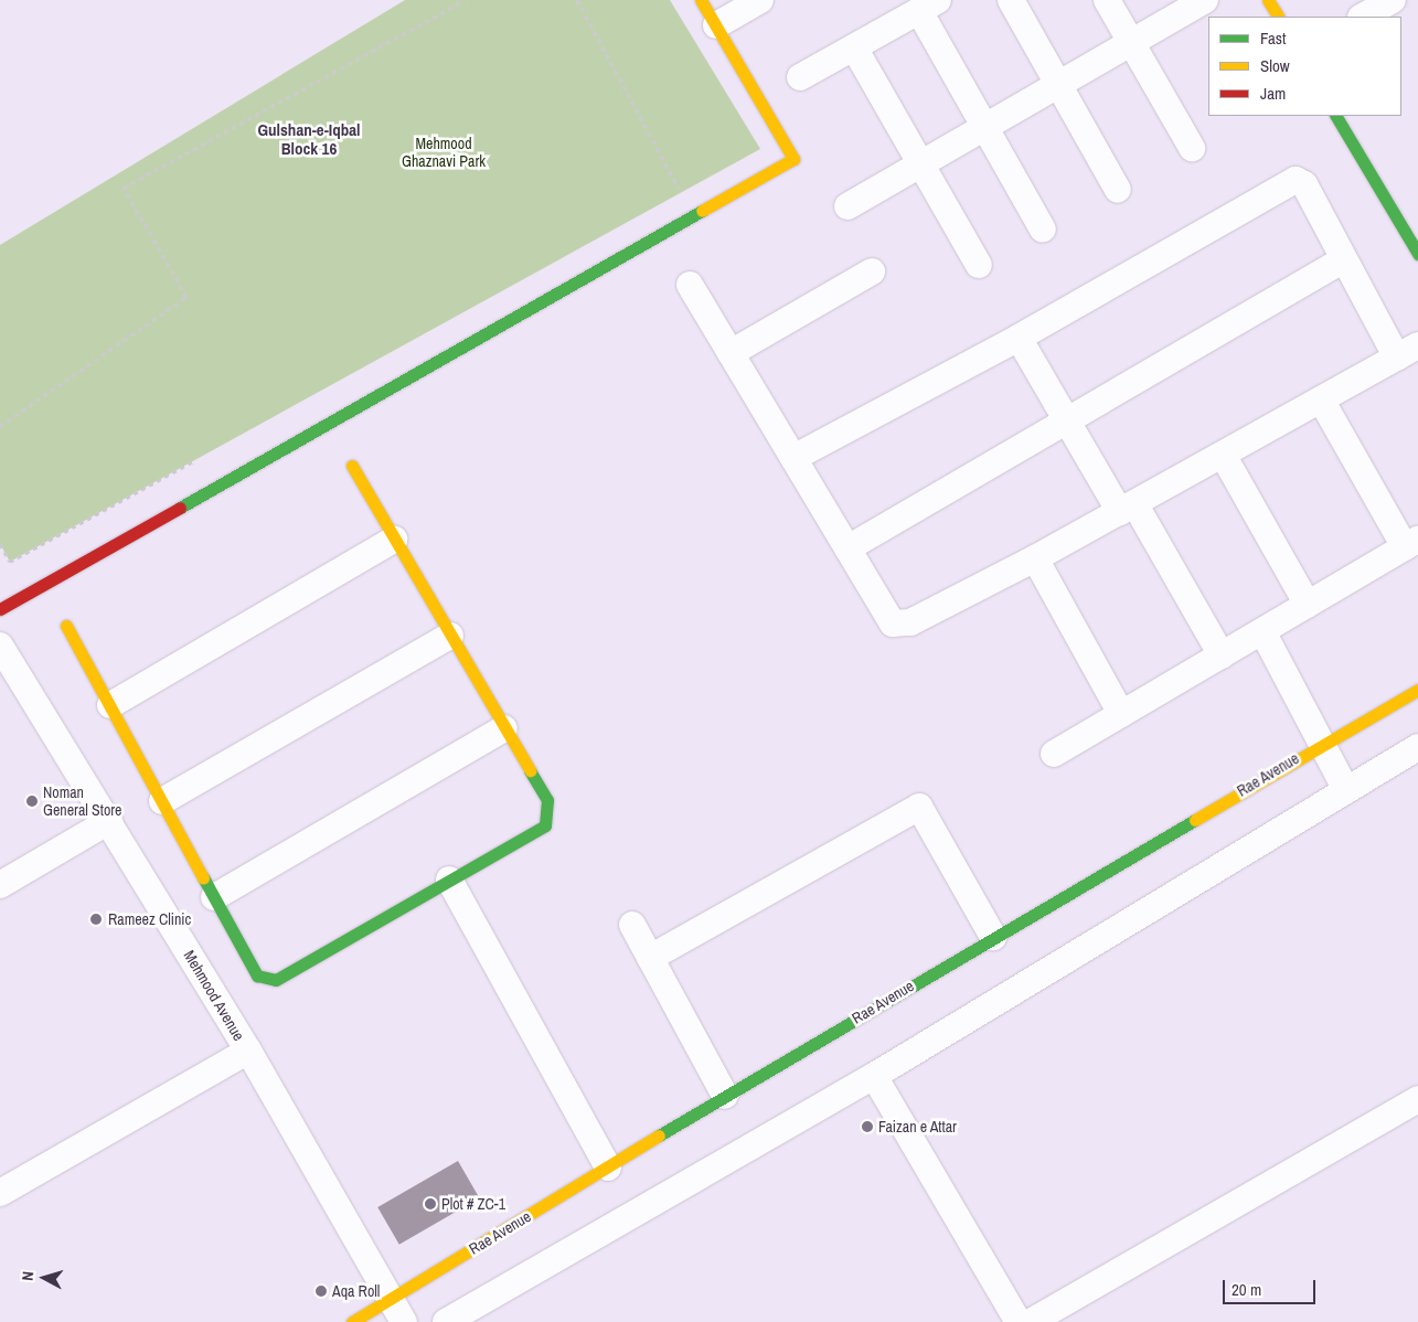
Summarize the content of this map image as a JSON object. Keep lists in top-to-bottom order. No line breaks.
{"streets":{"street":["Rae Avenue","Mehmood Avenue"]},"crossings":[["Rae Avenue","Mehmood Avenue"]],"districts":["Gulshan-e-Iqbal Block 16"],"parks":["Mehmood Ghaznavi Park"],"places":["Noman General Store","Rameez Clinic","Faizan e Attar","Plot # ZC-1","Aqa Roll"],"legend":["Fast","Slow","Jam"],"scale_bar":"20 m","north":"left"}
